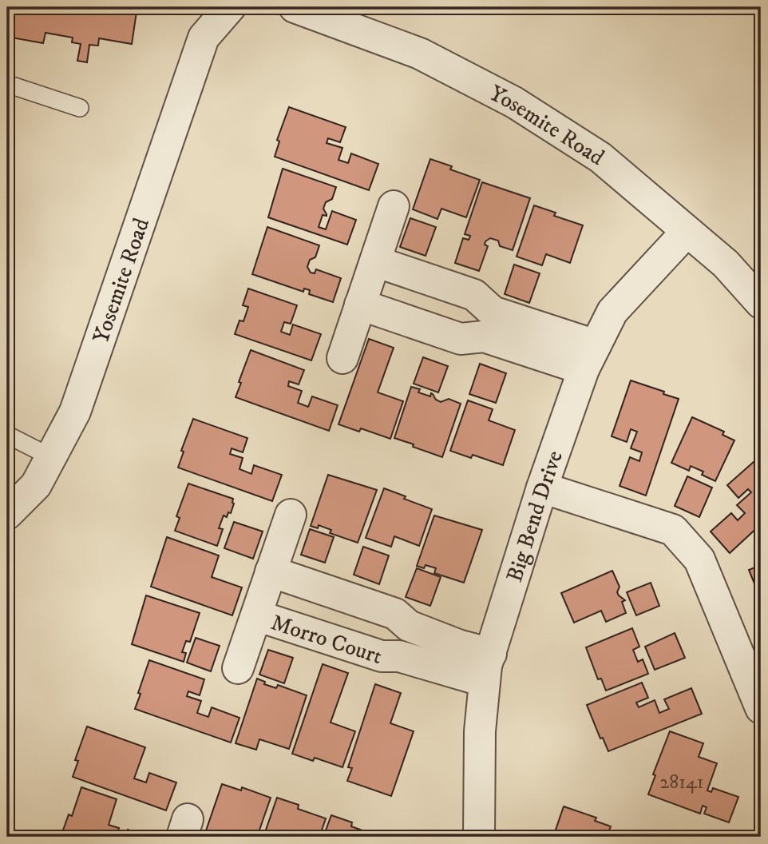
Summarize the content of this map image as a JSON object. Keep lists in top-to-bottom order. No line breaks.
{"streets":{"street":["Yosemite Road","Big Bend Drive","Morro Court"]},"crossings":[["Yosemite Road","Big Bend Drive"],["Big Bend Drive","Morro Court"]],"house_numbers":["28141"]}
